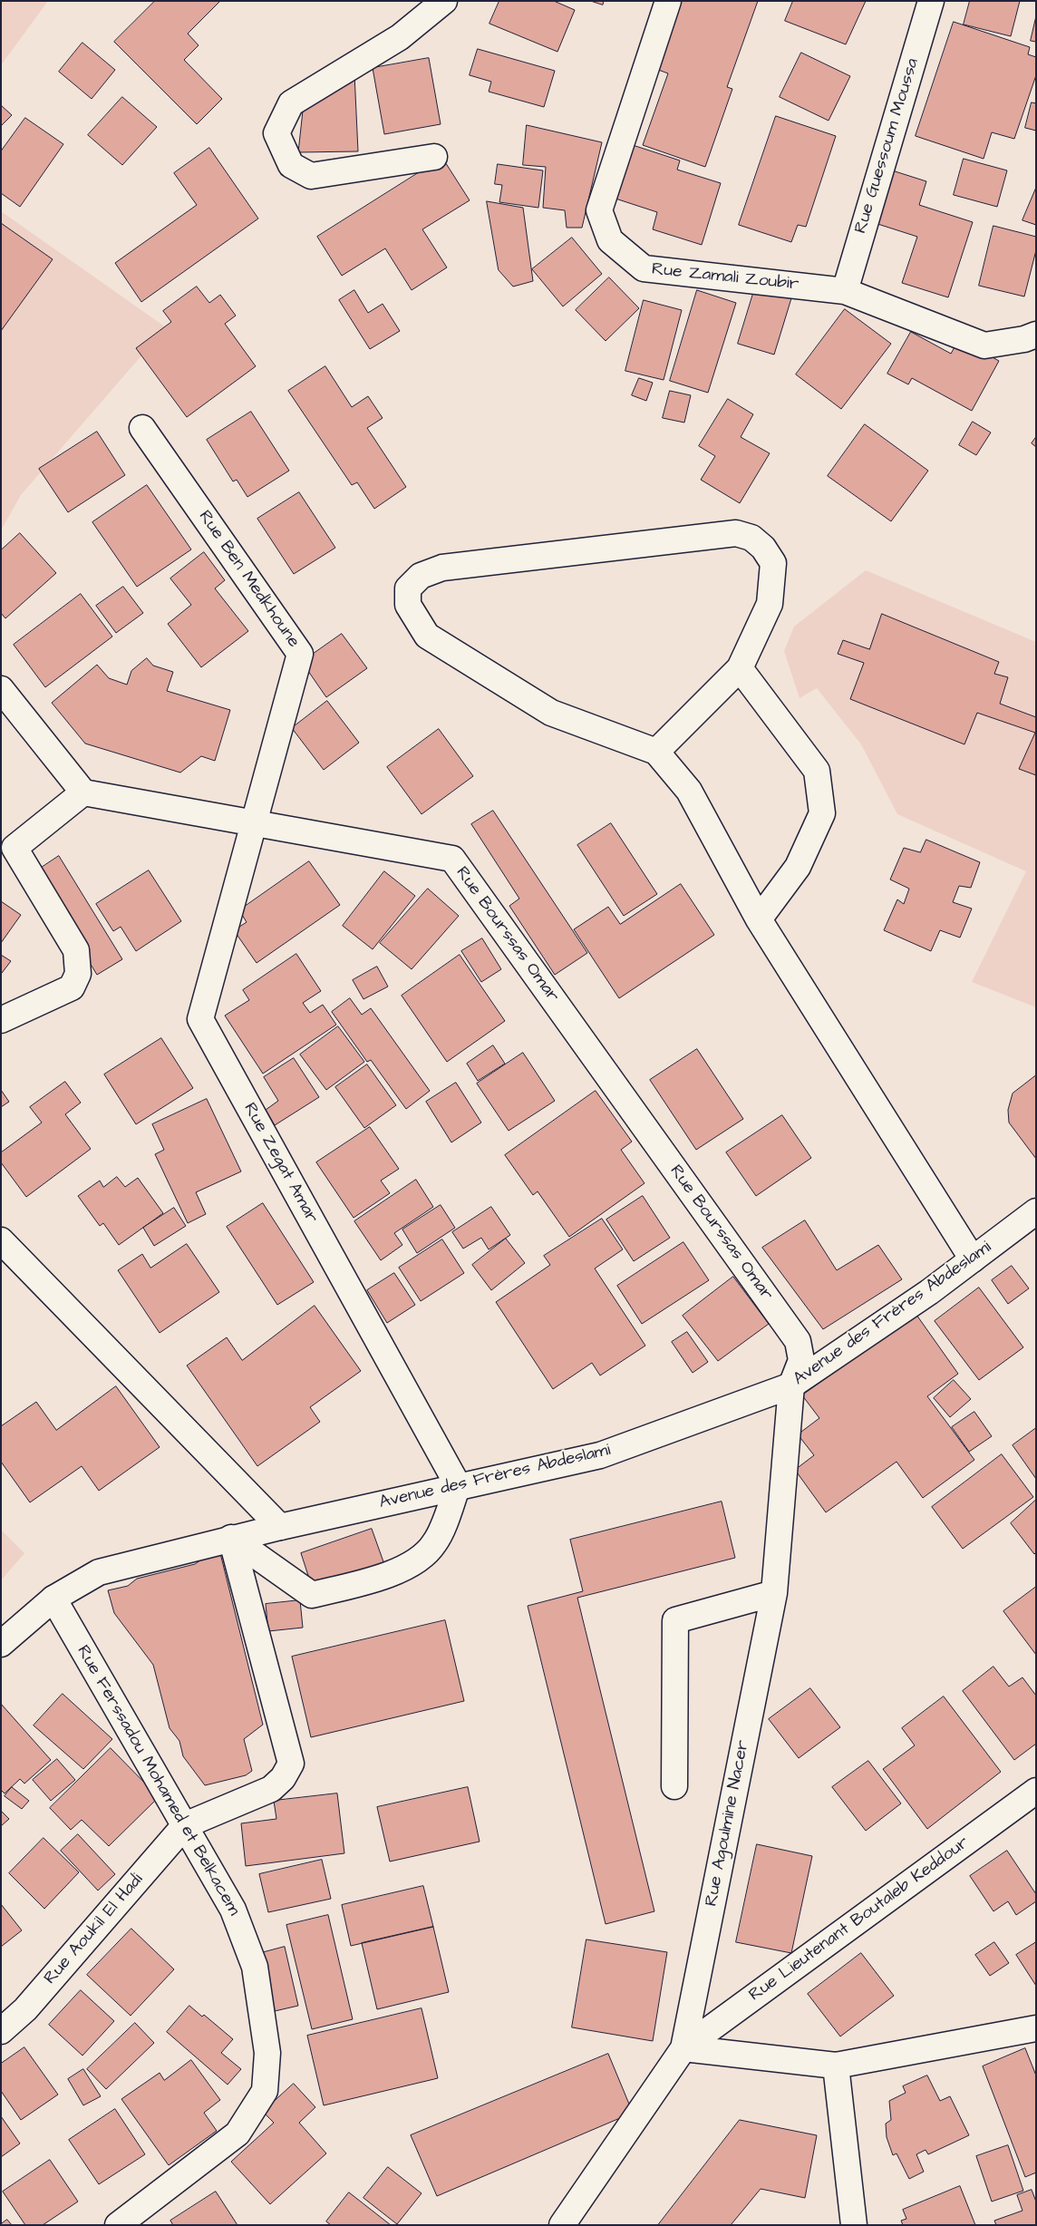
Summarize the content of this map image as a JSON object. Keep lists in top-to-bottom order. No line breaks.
{"streets":{"street":["Rue Guessoum Moussa","Rue Zamali Zoubir","Rue Ben Medkhoune","Rue Bourssas Omar","Rue Zegat Amar","Avenue des Frères Abdeslami","Rue Ferssadou Mohamed et Belkacem","Rue Agoulmine Nacer","Rue Lieutenant Boutaleb Keddour","Rue Aoukil El Hadi"]},"crossings":[["Rue Guessoum Moussa","Rue Zamali Zoubir"],["Rue Ben Medkhoune","Rue Bourssas Omar"],["Rue Ben Medkhoune","Rue Zegat Amar"],["Rue Bourssas Omar","Rue Zegat Amar"],["Rue Bourssas Omar","Avenue des Frères Abdeslami"],["Rue Bourssas Omar","Rue Agoulmine Nacer"],["Rue Zegat Amar","Avenue des Frères Abdeslami"],["Avenue des Frères Abdeslami","Rue Ferssadou Mohamed et Belkacem"],["Avenue des Frères Abdeslami","Rue Agoulmine Nacer"],["Rue Ferssadou Mohamed et Belkacem","Rue Aoukil El Hadi"],["Rue Agoulmine Nacer","Rue Lieutenant Boutaleb Keddour"]]}
